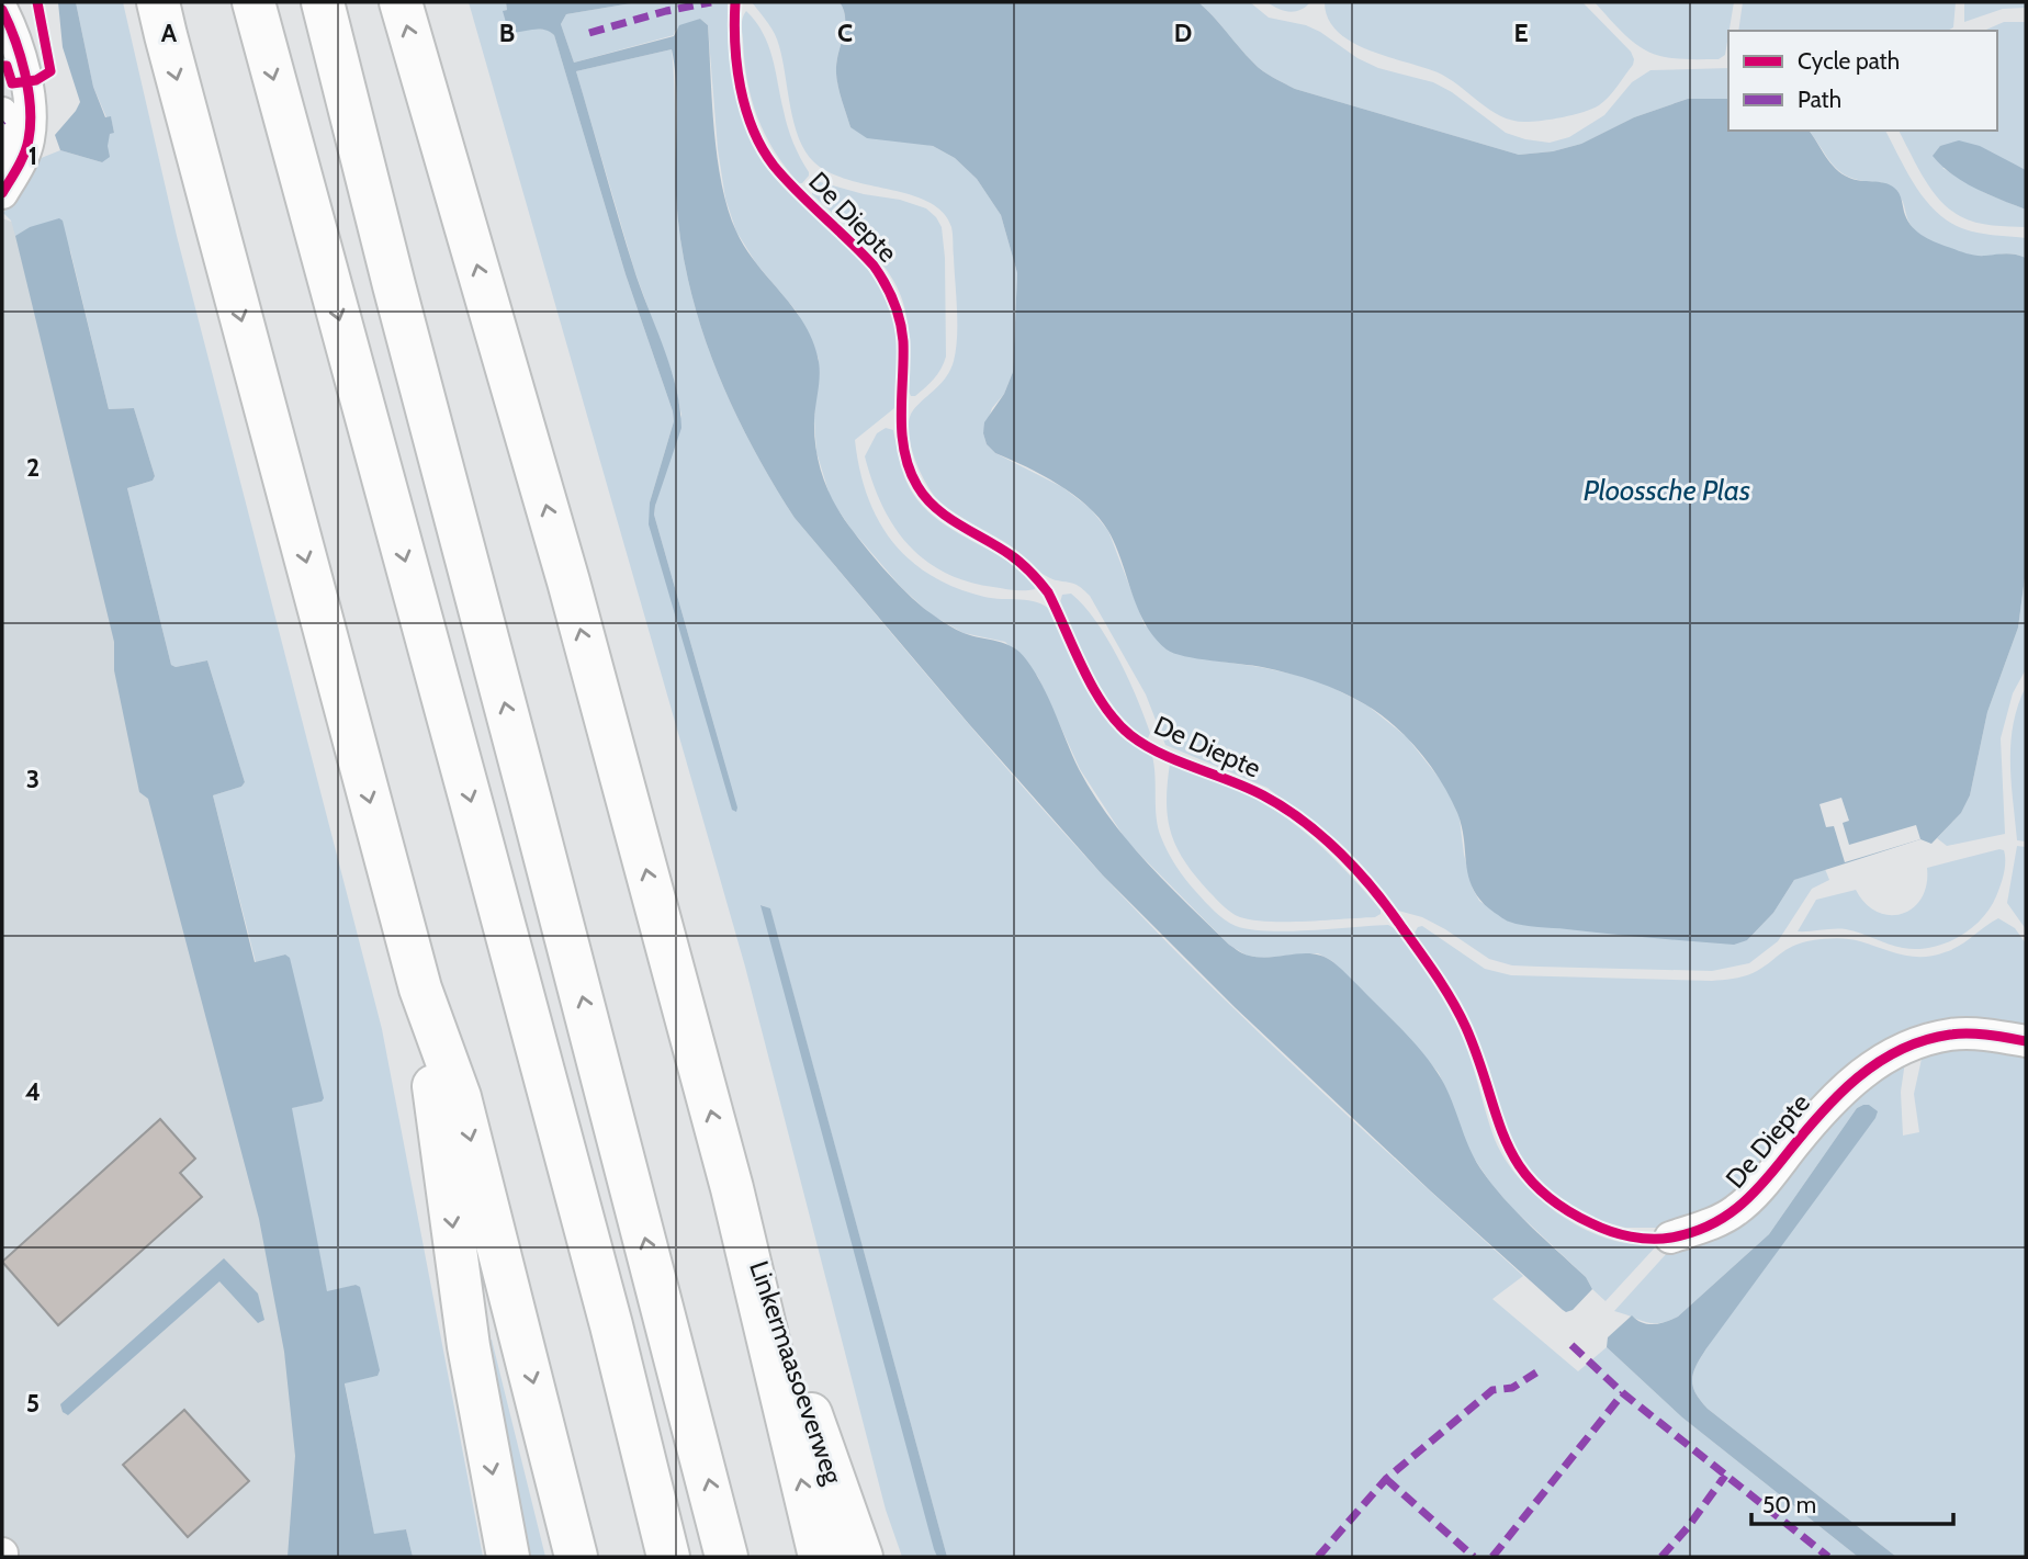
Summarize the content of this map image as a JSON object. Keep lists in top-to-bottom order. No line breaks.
{"streets":{"highway":["Linkermaasoeverweg"],"street":["De Diepte"]},"water":["Ploossche Plas"],"legend":["Cycle path","Path"],"scale_bar":"50 m","grid":{"columns":["A","B","C","D","E"],"rows":["1","2","3","4","5"]}}
